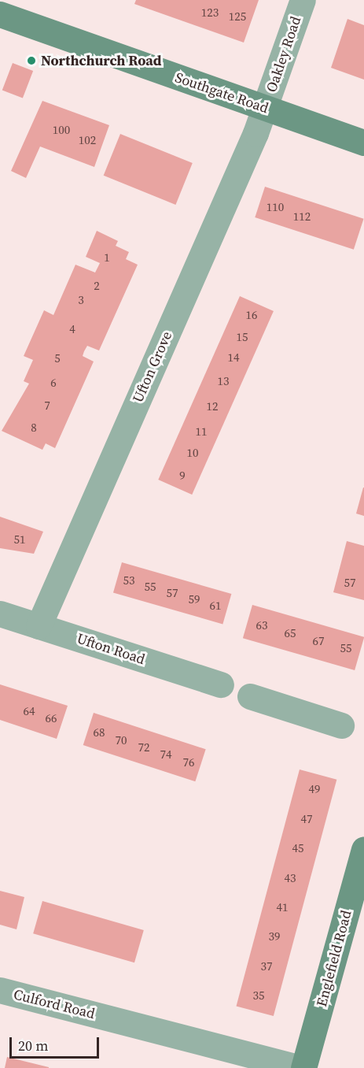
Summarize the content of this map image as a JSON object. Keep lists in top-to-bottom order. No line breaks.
{"streets":{"main road":["Southgate Road","Englefield Road"],"street":["Oakley Road","Ufton Grove","Ufton Road","Culford Road"]},"crossings":[["Oakley Road","Southgate Road"],["Oakley Road","Ufton Grove"],["Southgate Road","Ufton Grove"],["Ufton Grove","Ufton Road"],["Englefield Road","Culford Road"]],"places":["Northchurch Road"],"house_numbers":["123","125","100","102","110","112","1","2","3","16","4","15","14","5","13","6","7","12","8","11","10","9","51","53","57","55","57","59","61","63","65","67","55","64","66","68","70","72","74","76","49","47","45","43","41","39","37","35"],"scale_bar":"20 m"}
